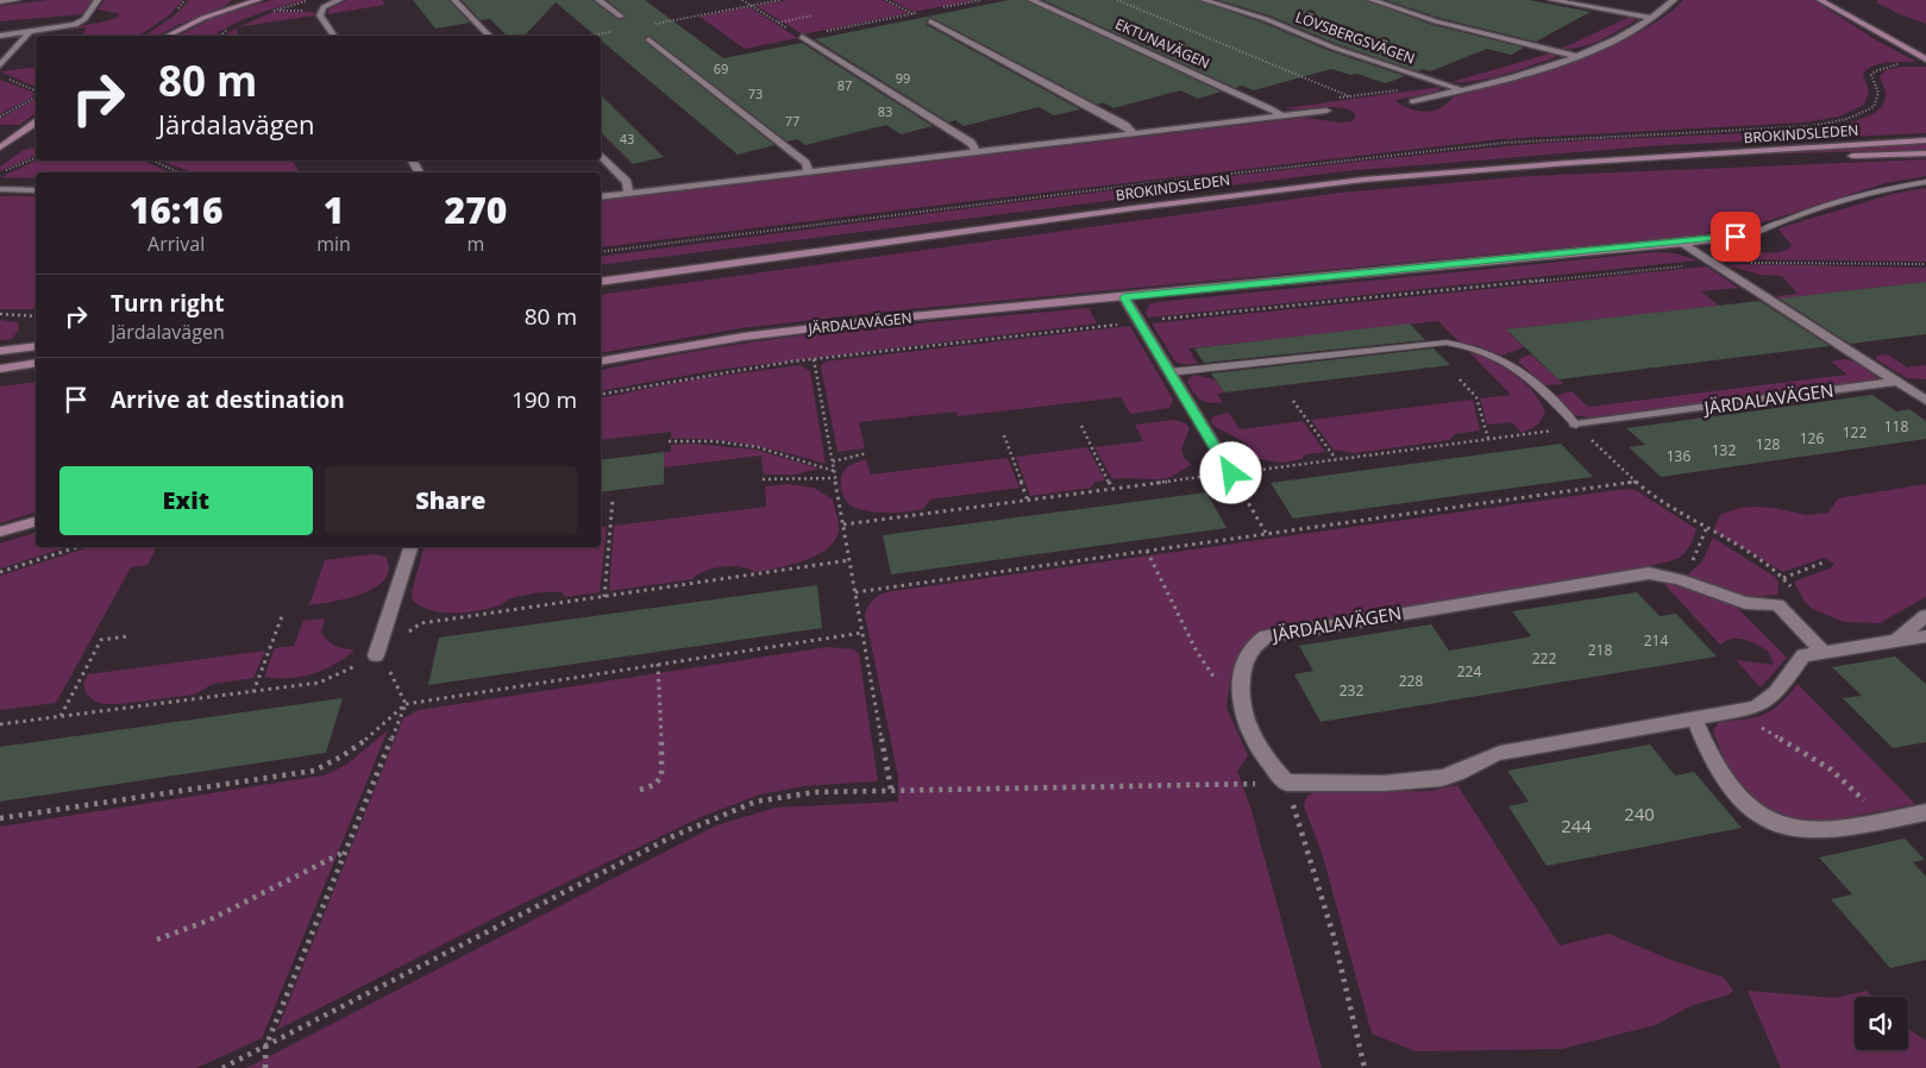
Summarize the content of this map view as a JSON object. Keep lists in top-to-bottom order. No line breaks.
{"streets":{"main road":["BROKINDSLEDEN","JÄRDALAVÄGEN"],"street":["LÖVSBERGSVÄGEN","EKTUNAVÄGEN"]},"house_numbers":["69","99","87","73","83","77","43","118","122","126","128","132","136","214","218","222","224","228","232","240","244"],"page":{"turn":["80 m","Järdalavägen"],"eta":["16:16","Arrival","1","min","270","m"],"list":[{"name":"Turn right","note":"Järdalavägen","value":"80 m"},{"name":"Arrive at destination","value":"190 m"}],"buttons":["Exit","Share"]}}
